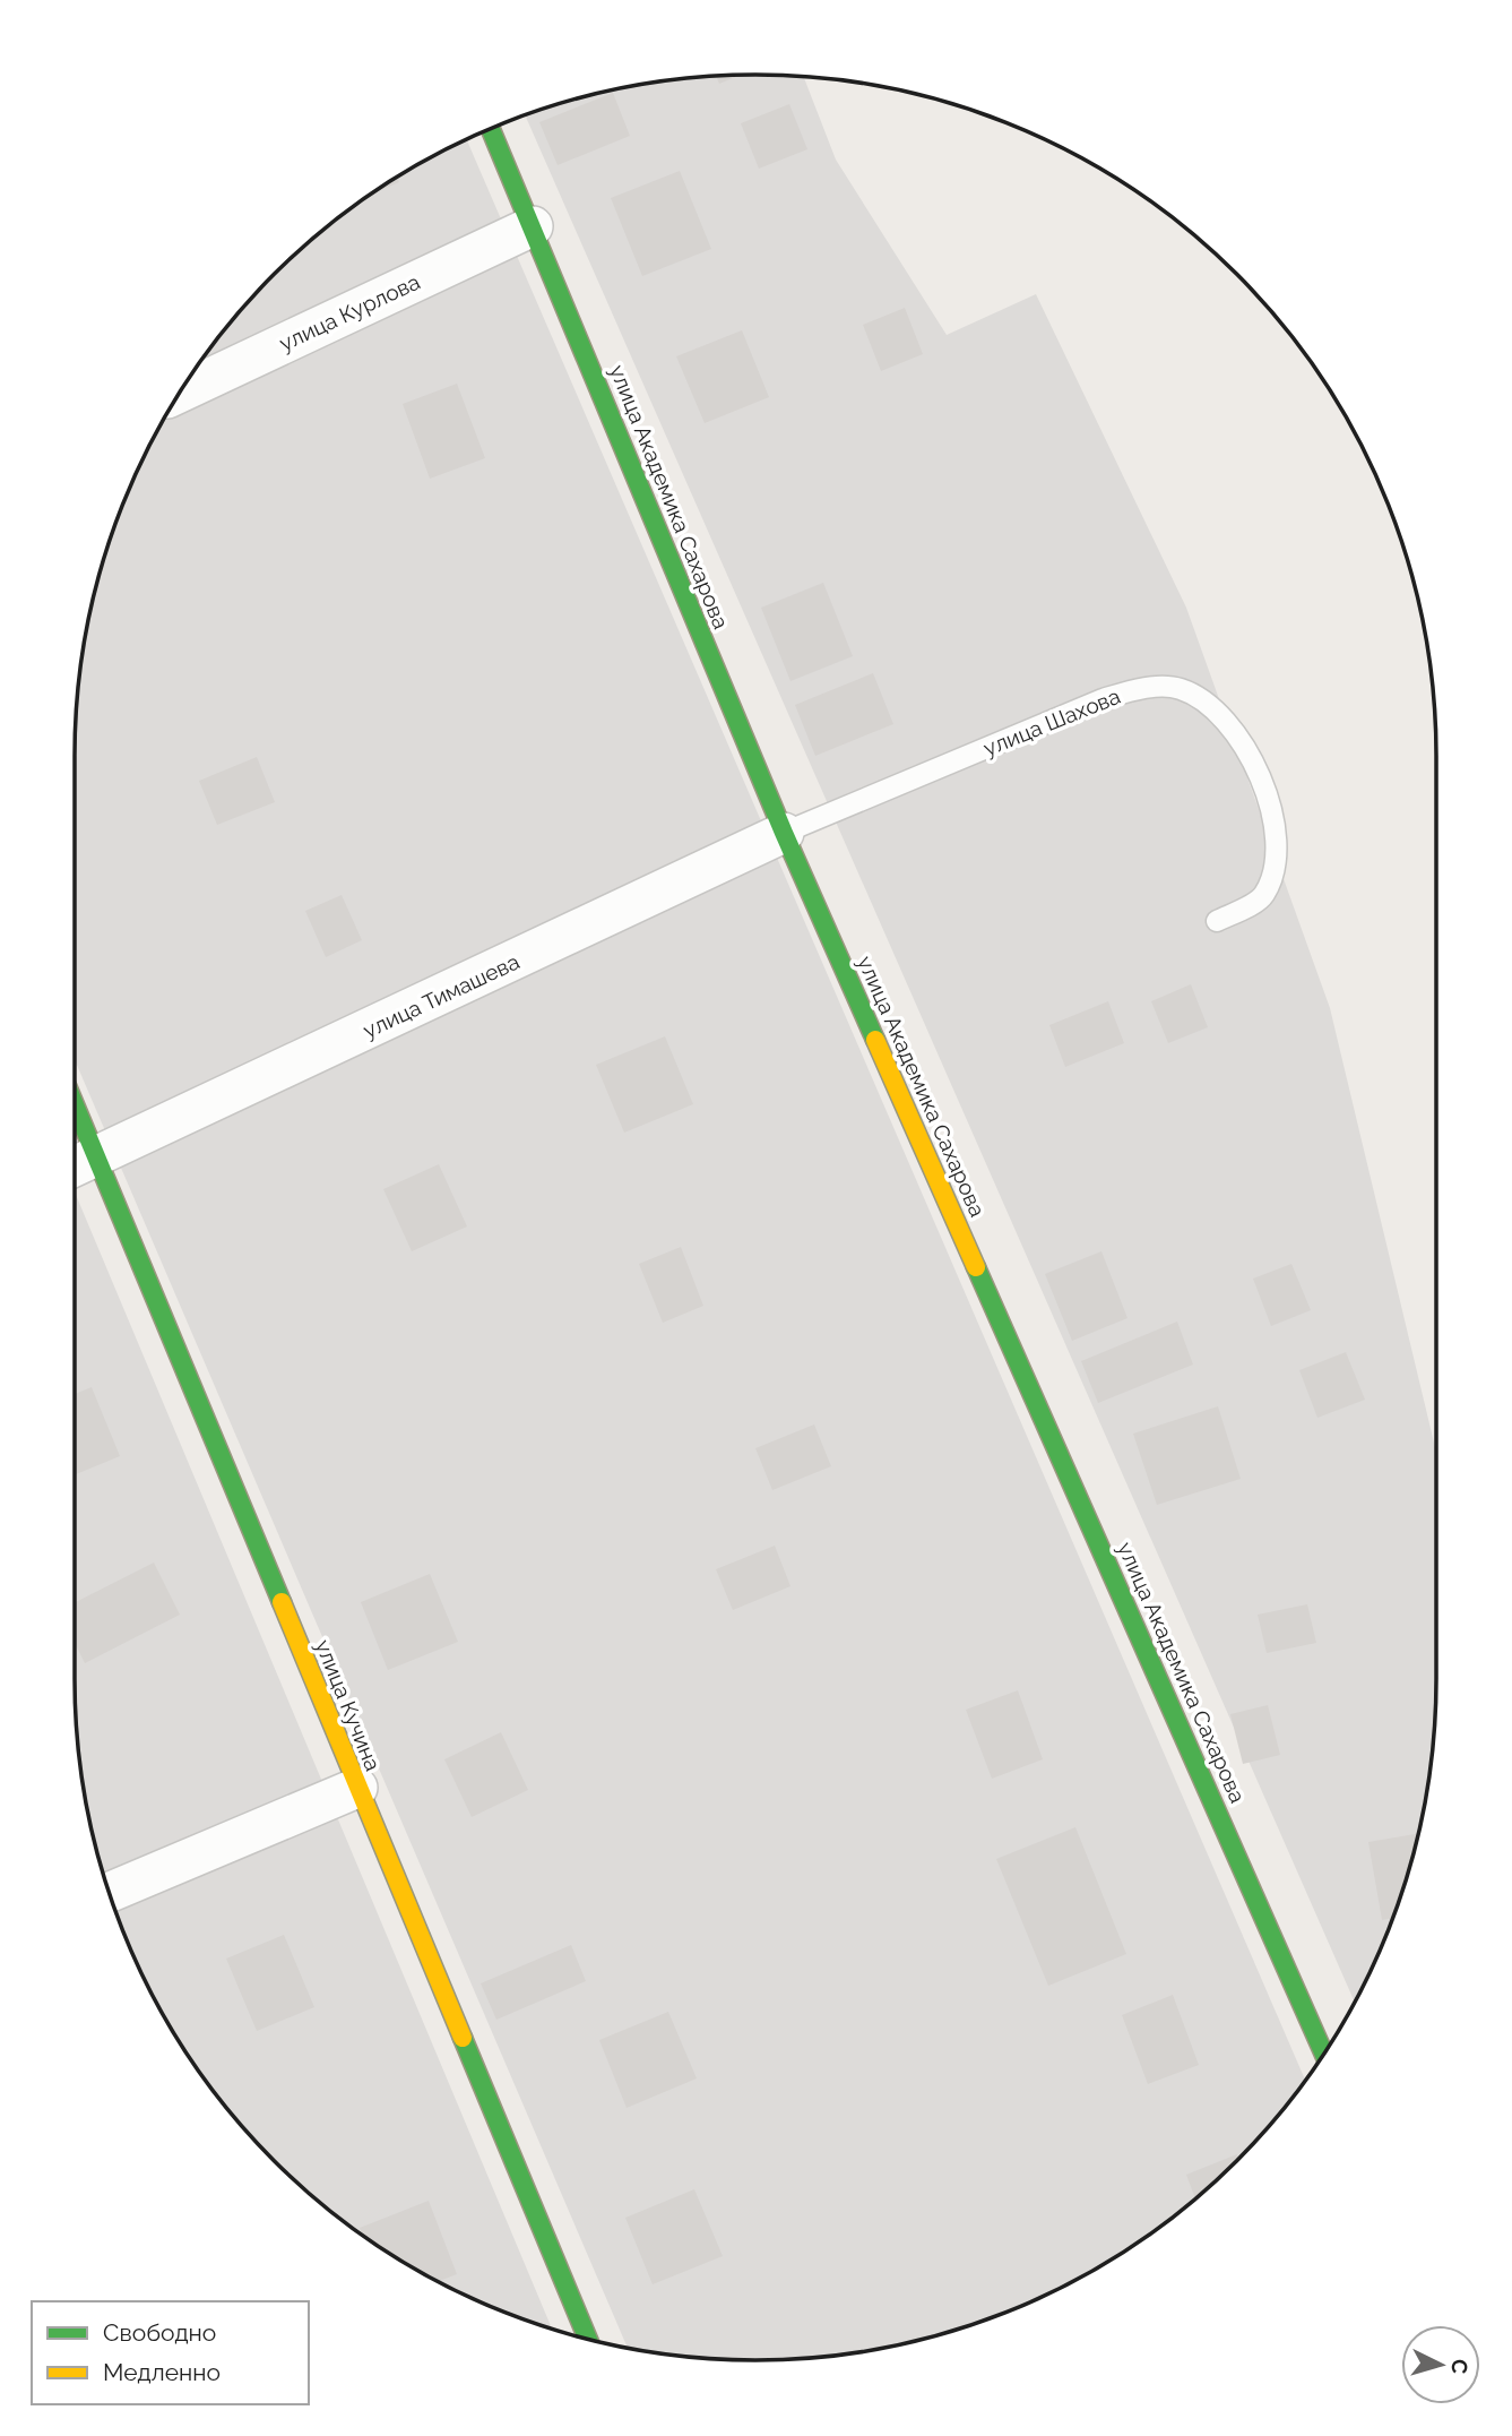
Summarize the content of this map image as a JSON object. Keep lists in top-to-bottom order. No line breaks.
{"streets":{"street":["улица Курлова","улица Академика Сахарова","улица Тимашева","улица Кучина"],"lane":["улица Шахова"]},"crossings":[["улица Курлова","улица Академика Сахарова"],["улица Академика Сахарова","улица Шахова"],["улица Академика Сахарова","улица Тимашева"],["улица Шахова","улица Тимашева"],["улица Тимашева","улица Кучина"]],"legend":["Свободно","Медленно"],"north":"right"}
